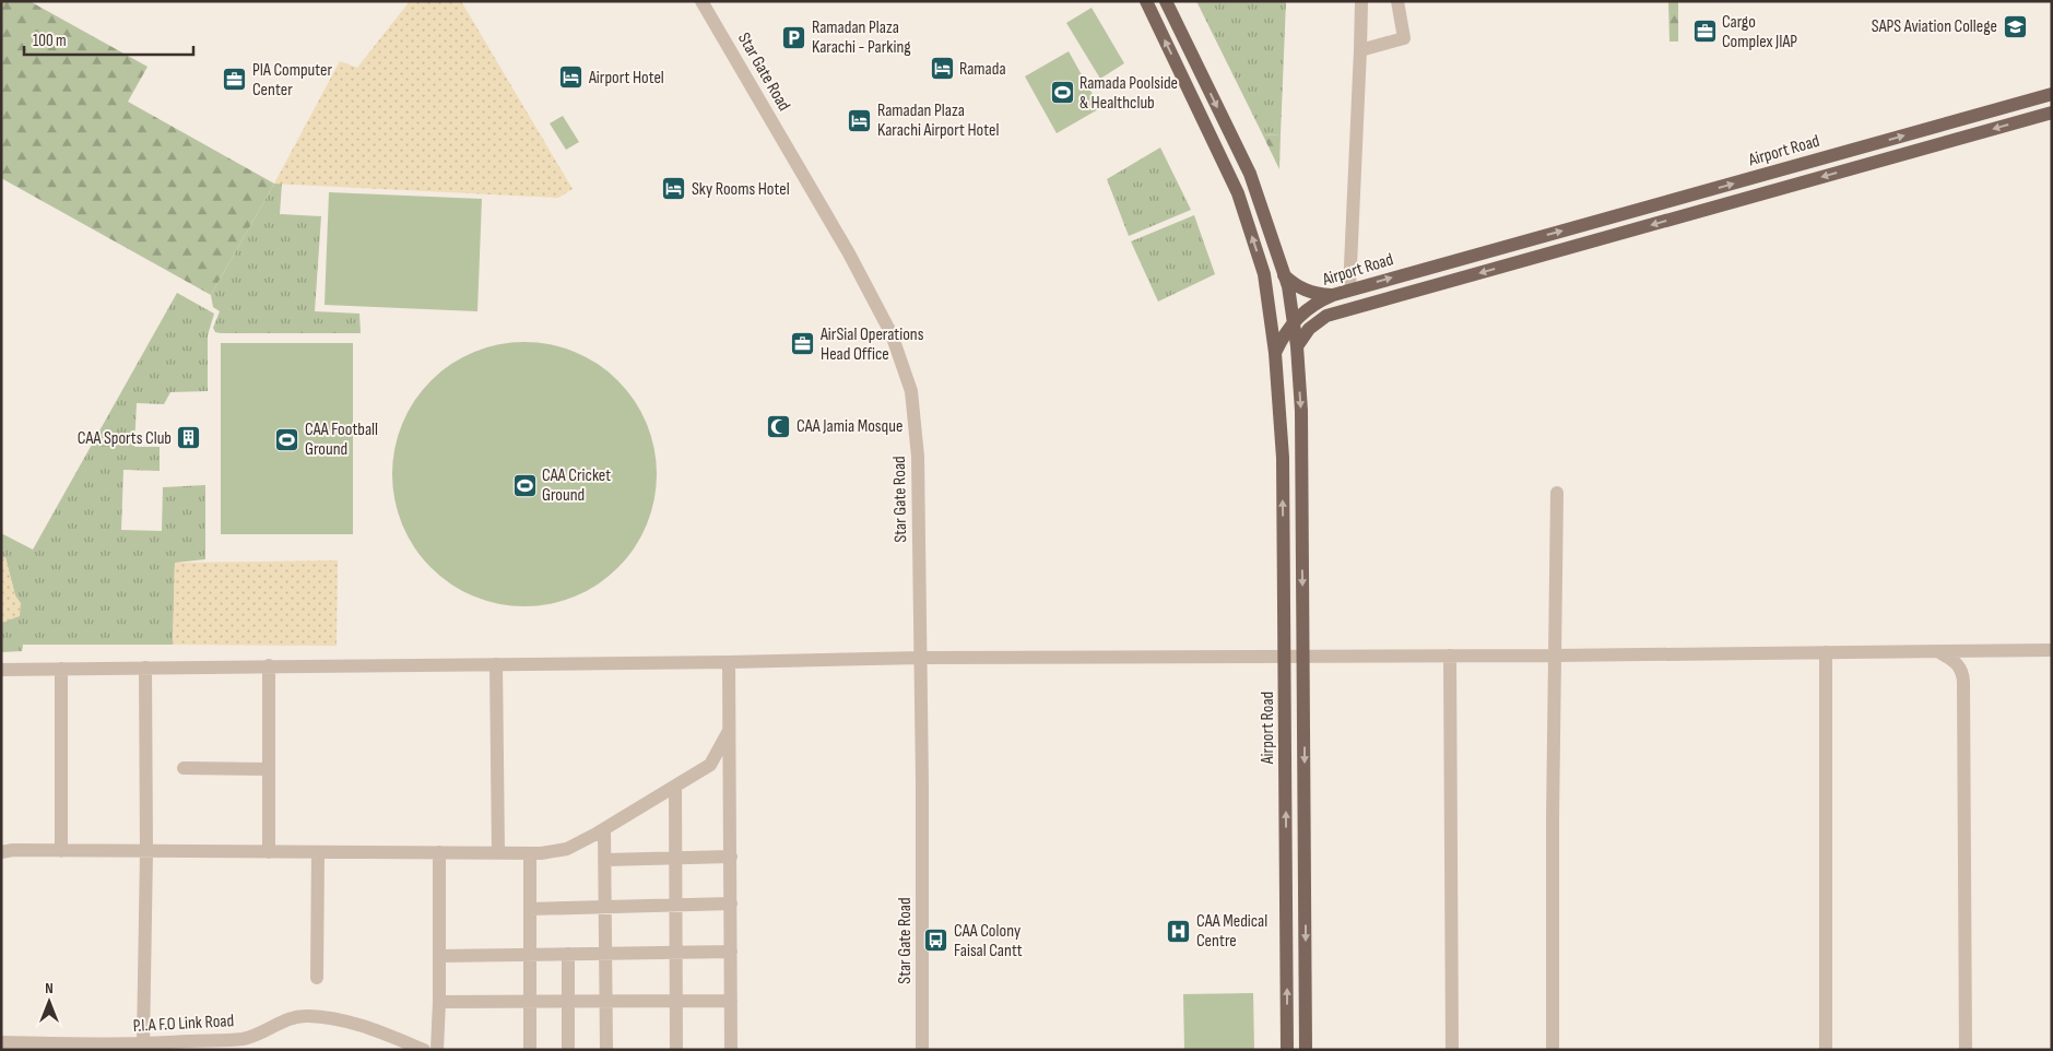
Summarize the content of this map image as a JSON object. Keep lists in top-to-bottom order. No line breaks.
{"streets":{"main road":["Airport Road"],"street":["Star Gate Road","P.I.A F.O Link Road"]},"places":{"school or university":["SAPS Aviation College"],"office":["Cargo Complex JIAP","PIA Computer Center","AirSial Operations Head Office"],"parking":["Ramadan Plaza Karachi - Parking"],"hotel":["Ramada","Airport Hotel","Ramadan Plaza Karachi Airport Hotel","Sky Rooms Hotel"],"sports":["Ramada Poolside & Healthclub","CAA Football Ground","CAA Cricket Ground"],"mosque":["CAA Jamia Mosque"],"building":["CAA Sports Club"],"hospital":["CAA Medical Centre"],"bus stop":["CAA Colony Faisal Cantt"]},"scale_bar":"100 m","north":"top"}
